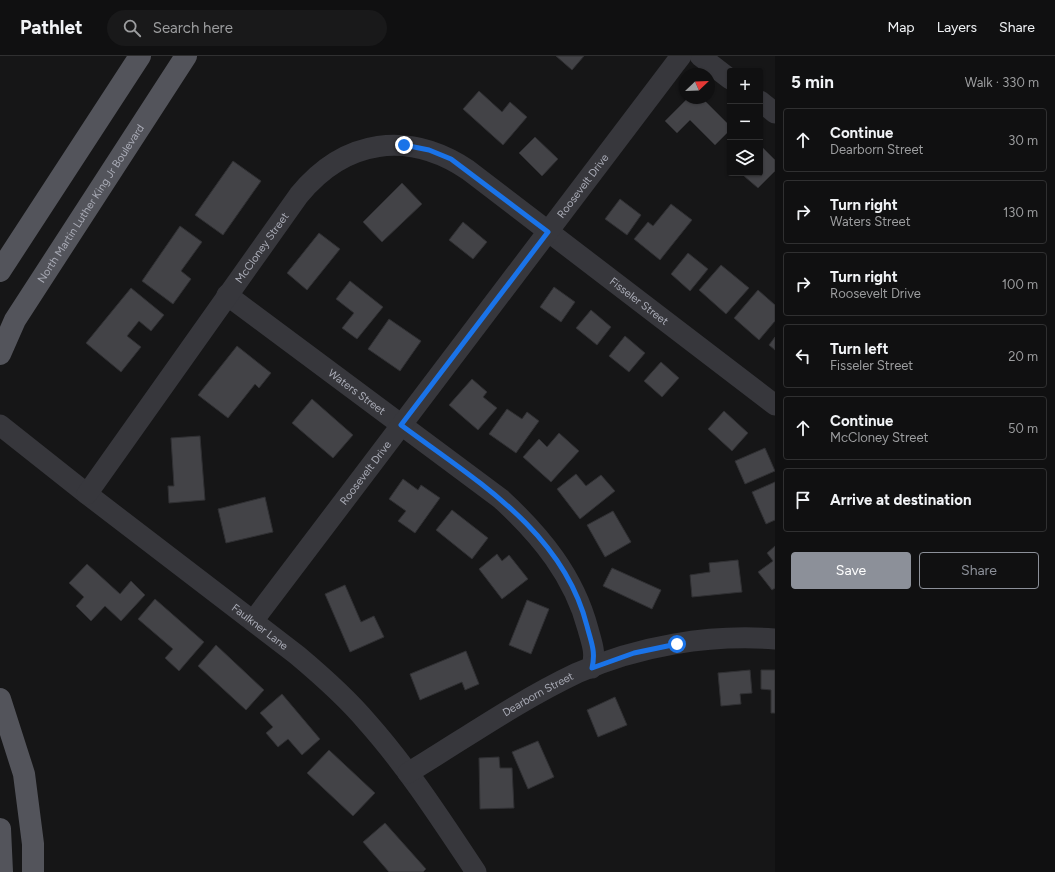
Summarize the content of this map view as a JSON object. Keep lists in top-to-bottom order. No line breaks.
{"streets":{"main road":["North Martin Luther King Jr Boulevard"],"street":["Roosevelt Drive","McCloney Street","Fisseler Street","Waters Street","Faulkner Lane","Dearborn Street"]},"crossings":[["Roosevelt Drive","Fisseler Street"],["Roosevelt Drive","Waters Street"],["Roosevelt Drive","Faulkner Lane"],["McCloney Street","Fisseler Street"],["McCloney Street","Waters Street"],["McCloney Street","Faulkner Lane"],["Waters Street","Dearborn Street"],["Faulkner Lane","Dearborn Street"]],"north":"top right","page":{"header":"Pathlet","search":"Search here","nav":["Map","Layers","Share"],"heading":["5 min","Walk · 330 m"],"map_buttons":["+","−"],"list":[["Continue","Dearborn Street","30 m"],["Turn right","Waters Street","130 m"],["Turn right","Roosevelt Drive","100 m"],["Turn left","Fisseler Street","20 m"],["Continue","McCloney Street","50 m"],"Arrive at destination"],"buttons":["Save","Share"]}}
